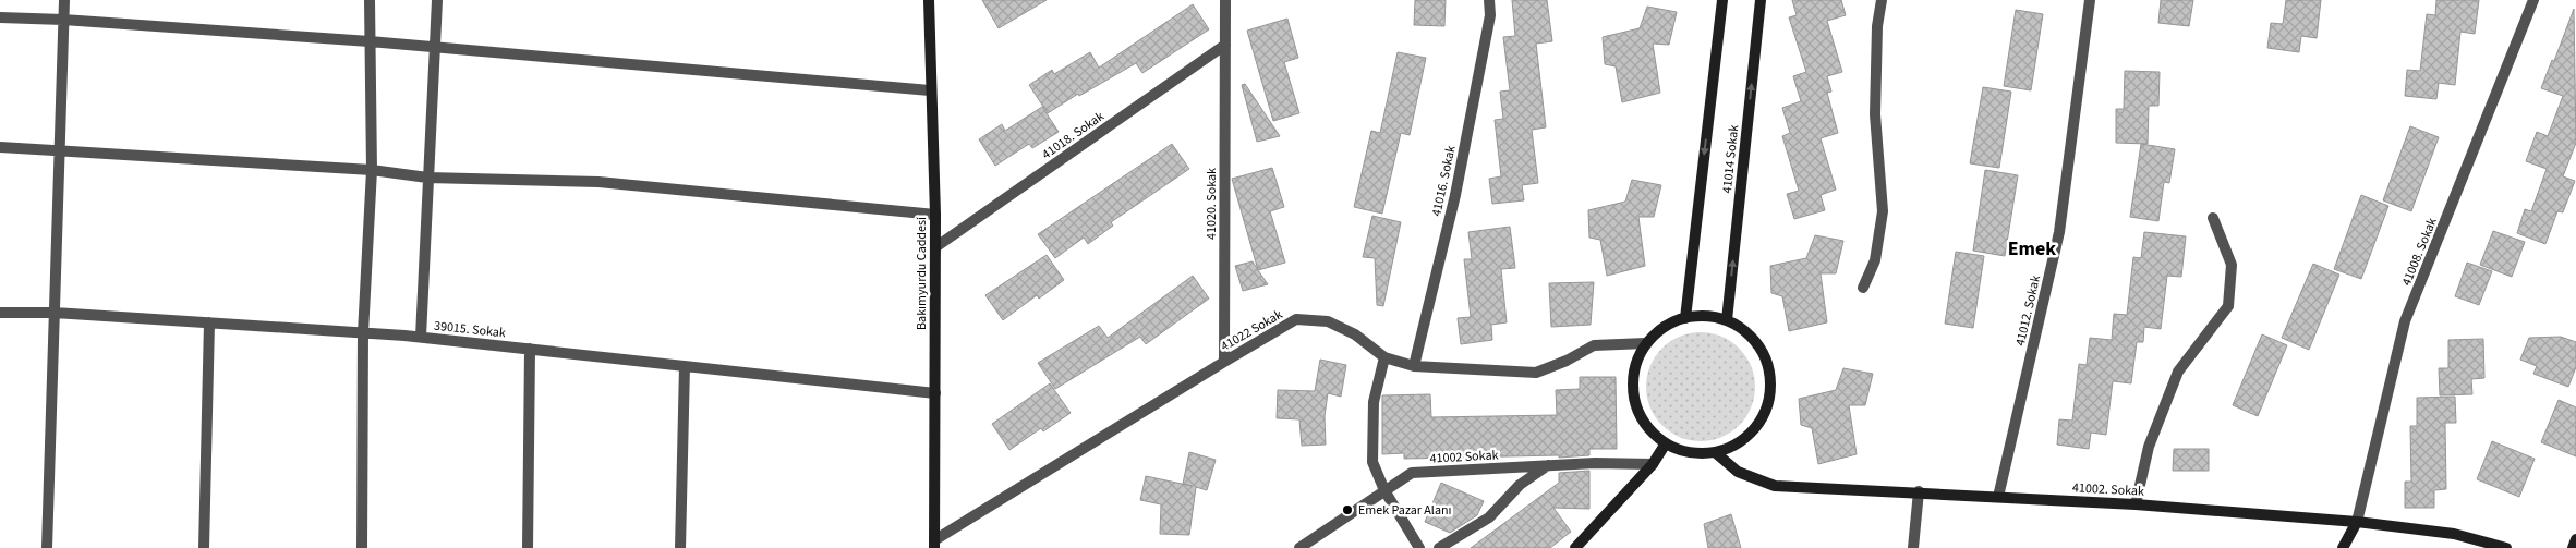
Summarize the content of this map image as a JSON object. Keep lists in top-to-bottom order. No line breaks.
{"streets":{"street":["41018. Sokak","41014 Sokak","41016. Sokak","41020. Sokak","41008. Sokak","Bakımyurdu Caddesi","41012. Sokak","39015. Sokak","41022 Sokak","41002 Sokak","41002. Sokak"]},"crossings":[["41018. Sokak","41020. Sokak"],["41018. Sokak","Bakımyurdu Caddesi"],["41014 Sokak","41022 Sokak"],["41014 Sokak","41002. Sokak"],["41016. Sokak","41022 Sokak"],["41020. Sokak","41022 Sokak"],["41008. Sokak","41002. Sokak"],["Bakımyurdu Caddesi","39015. Sokak"],["Bakımyurdu Caddesi","41022 Sokak"],["41012. Sokak","41002. Sokak"],["41022 Sokak","41002. Sokak"]],"districts":["Emek"],"places":["Emek Pazar Alanı"]}
